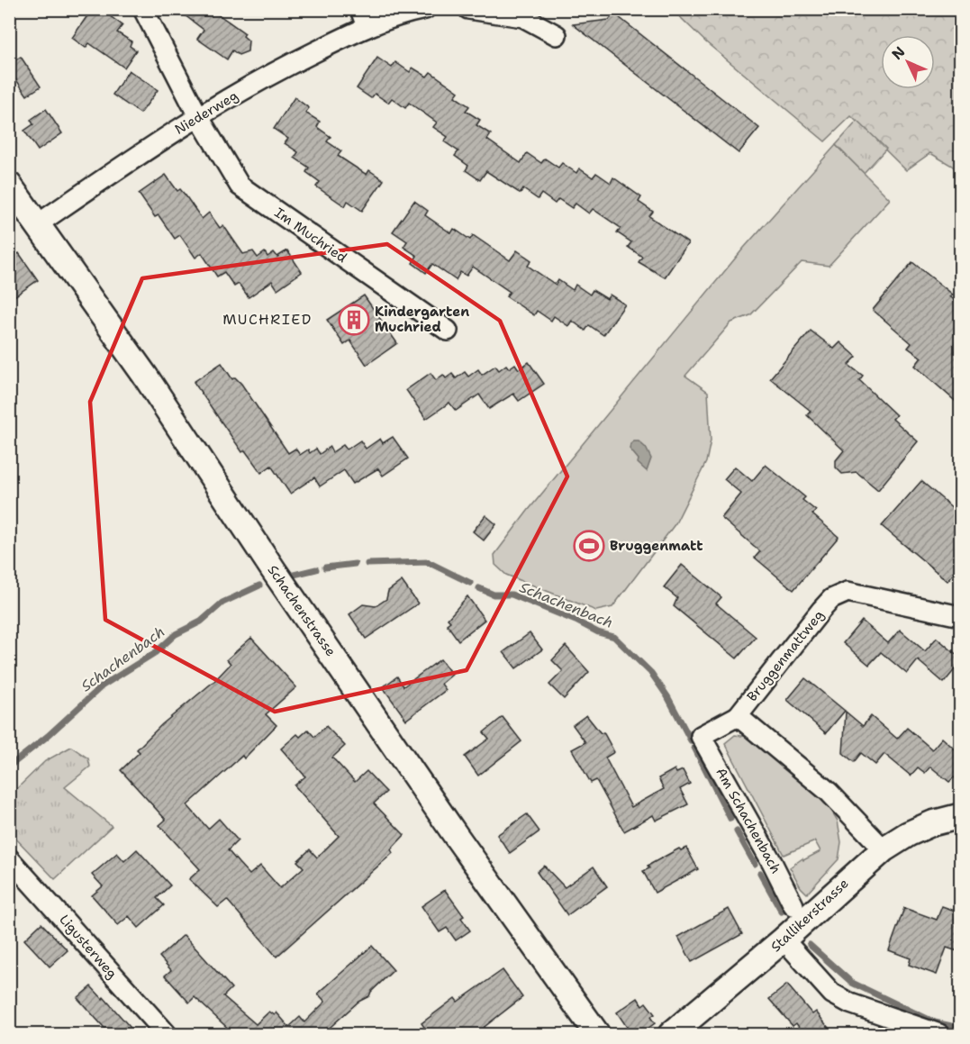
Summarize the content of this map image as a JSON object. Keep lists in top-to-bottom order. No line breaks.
{"streets":{"street":["Niederweg","Im Muchried","Schachenstrasse","Bruggenmattweg","Am Schachenbach","Stallikerstrasse","Ligusterweg"]},"crossings":[["Niederweg","Im Muchried"],["Niederweg","Schachenstrasse"],["Bruggenmattweg","Am Schachenbach"]],"districts":["MUCHRIED"],"water":["Schachenbach"],"places":{"building":["Kindergarten Muchried"],"sports":["Bruggenmatt"]},"north":"top left"}
